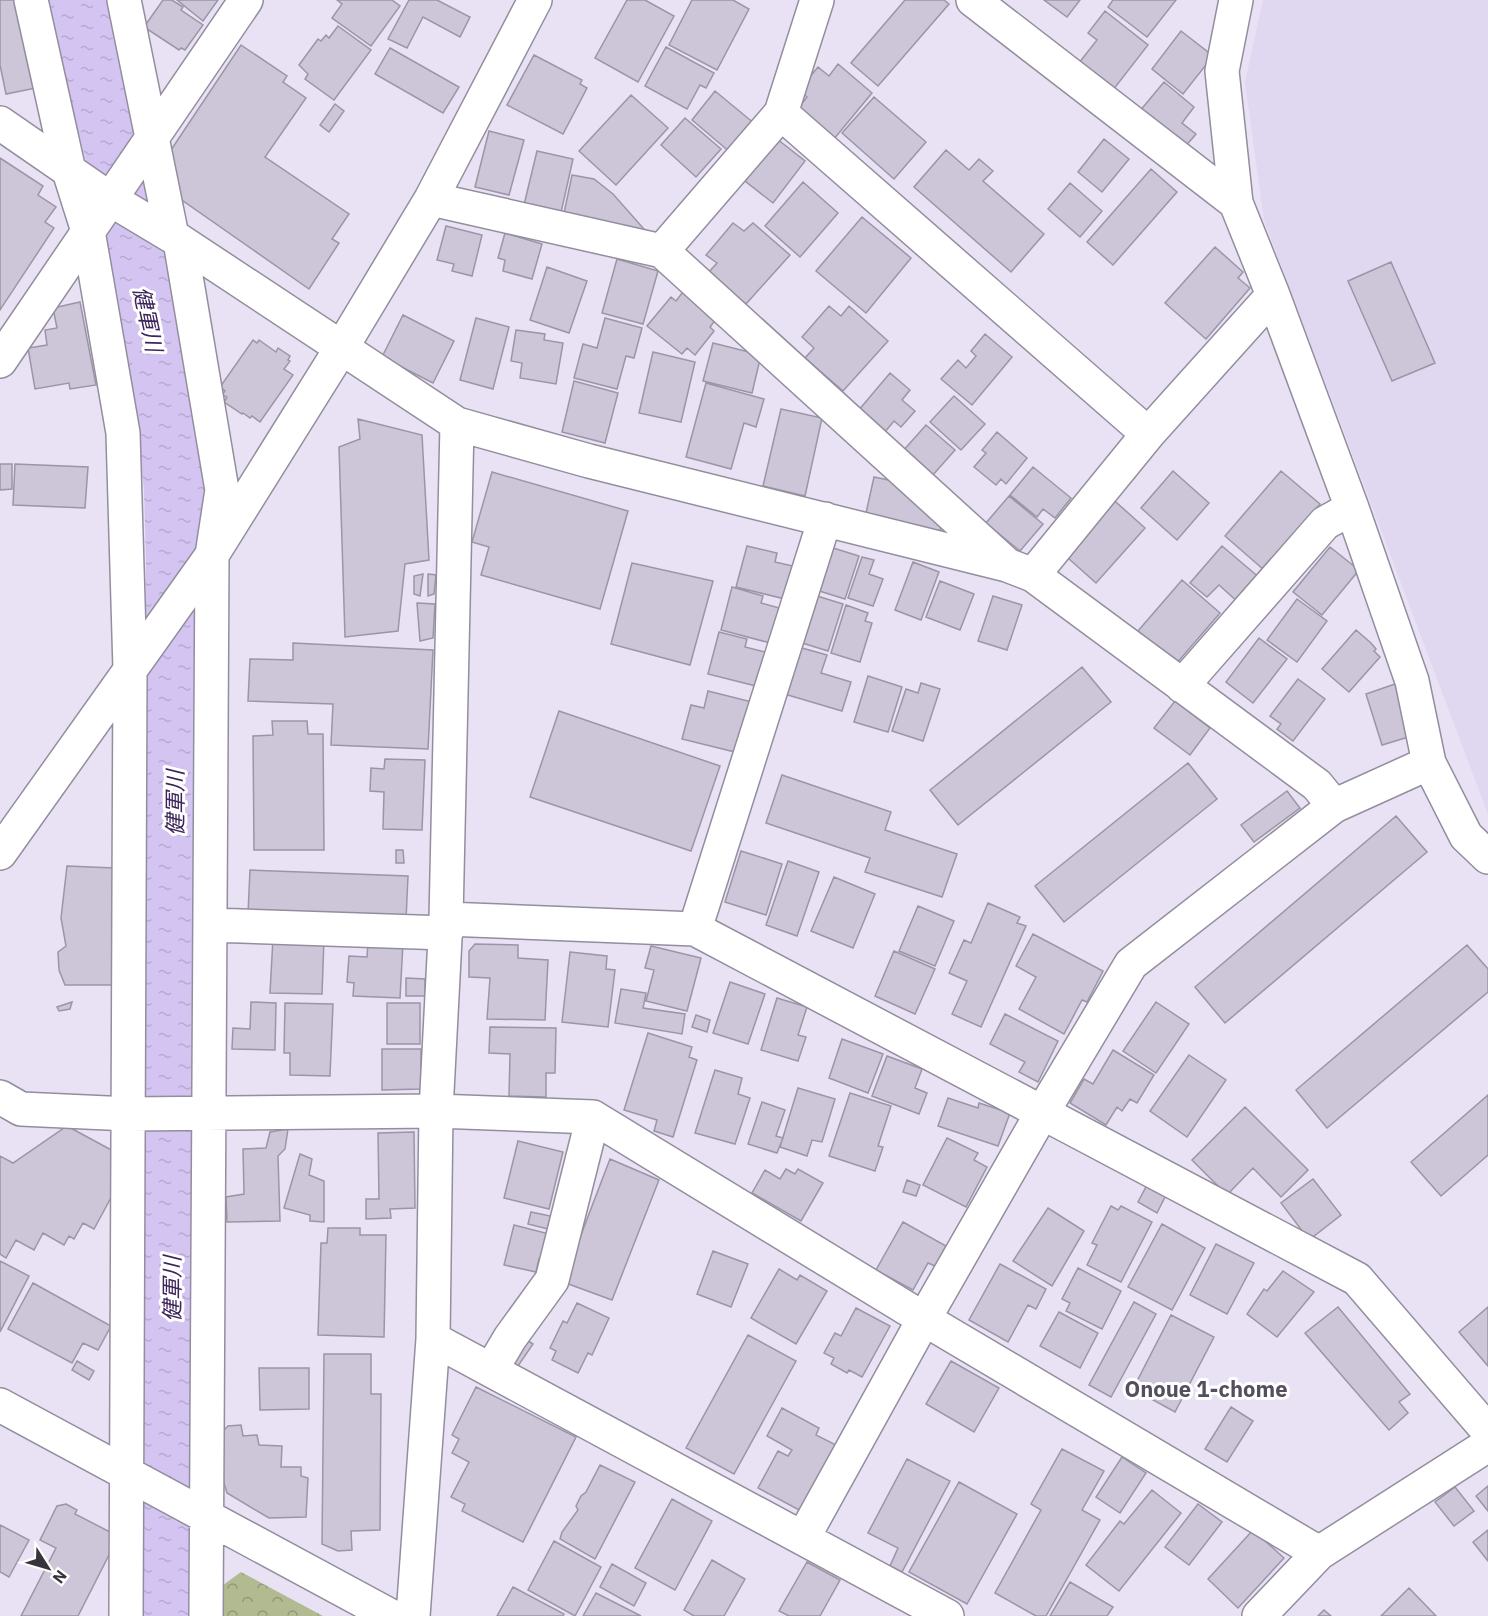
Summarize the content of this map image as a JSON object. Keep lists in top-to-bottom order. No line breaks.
{"districts":["Onoue 1-chome"],"water":["健軍川"],"north":"bottom right"}
